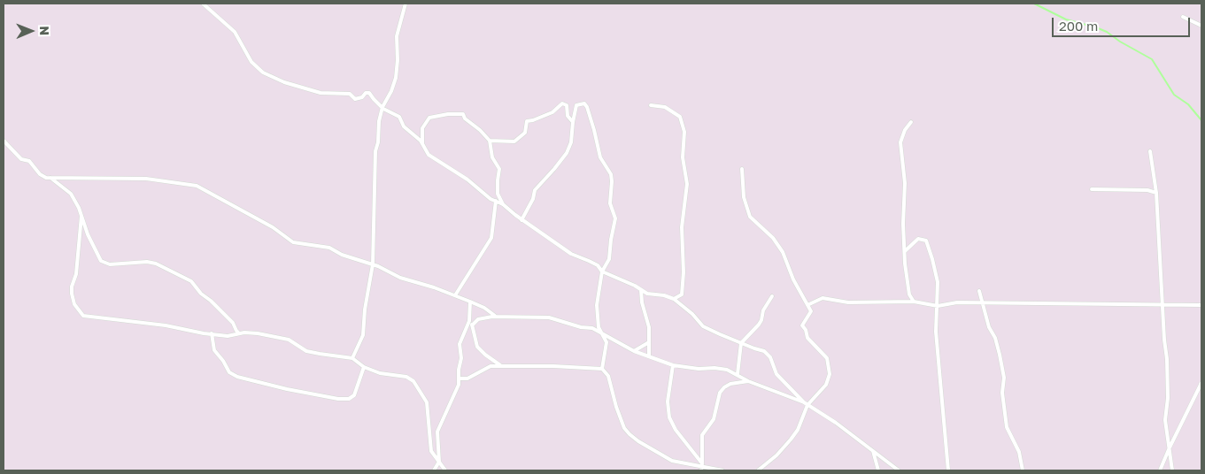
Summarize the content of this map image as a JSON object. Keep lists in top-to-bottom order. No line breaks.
{"scale_bar":"200 m","north":"right"}
